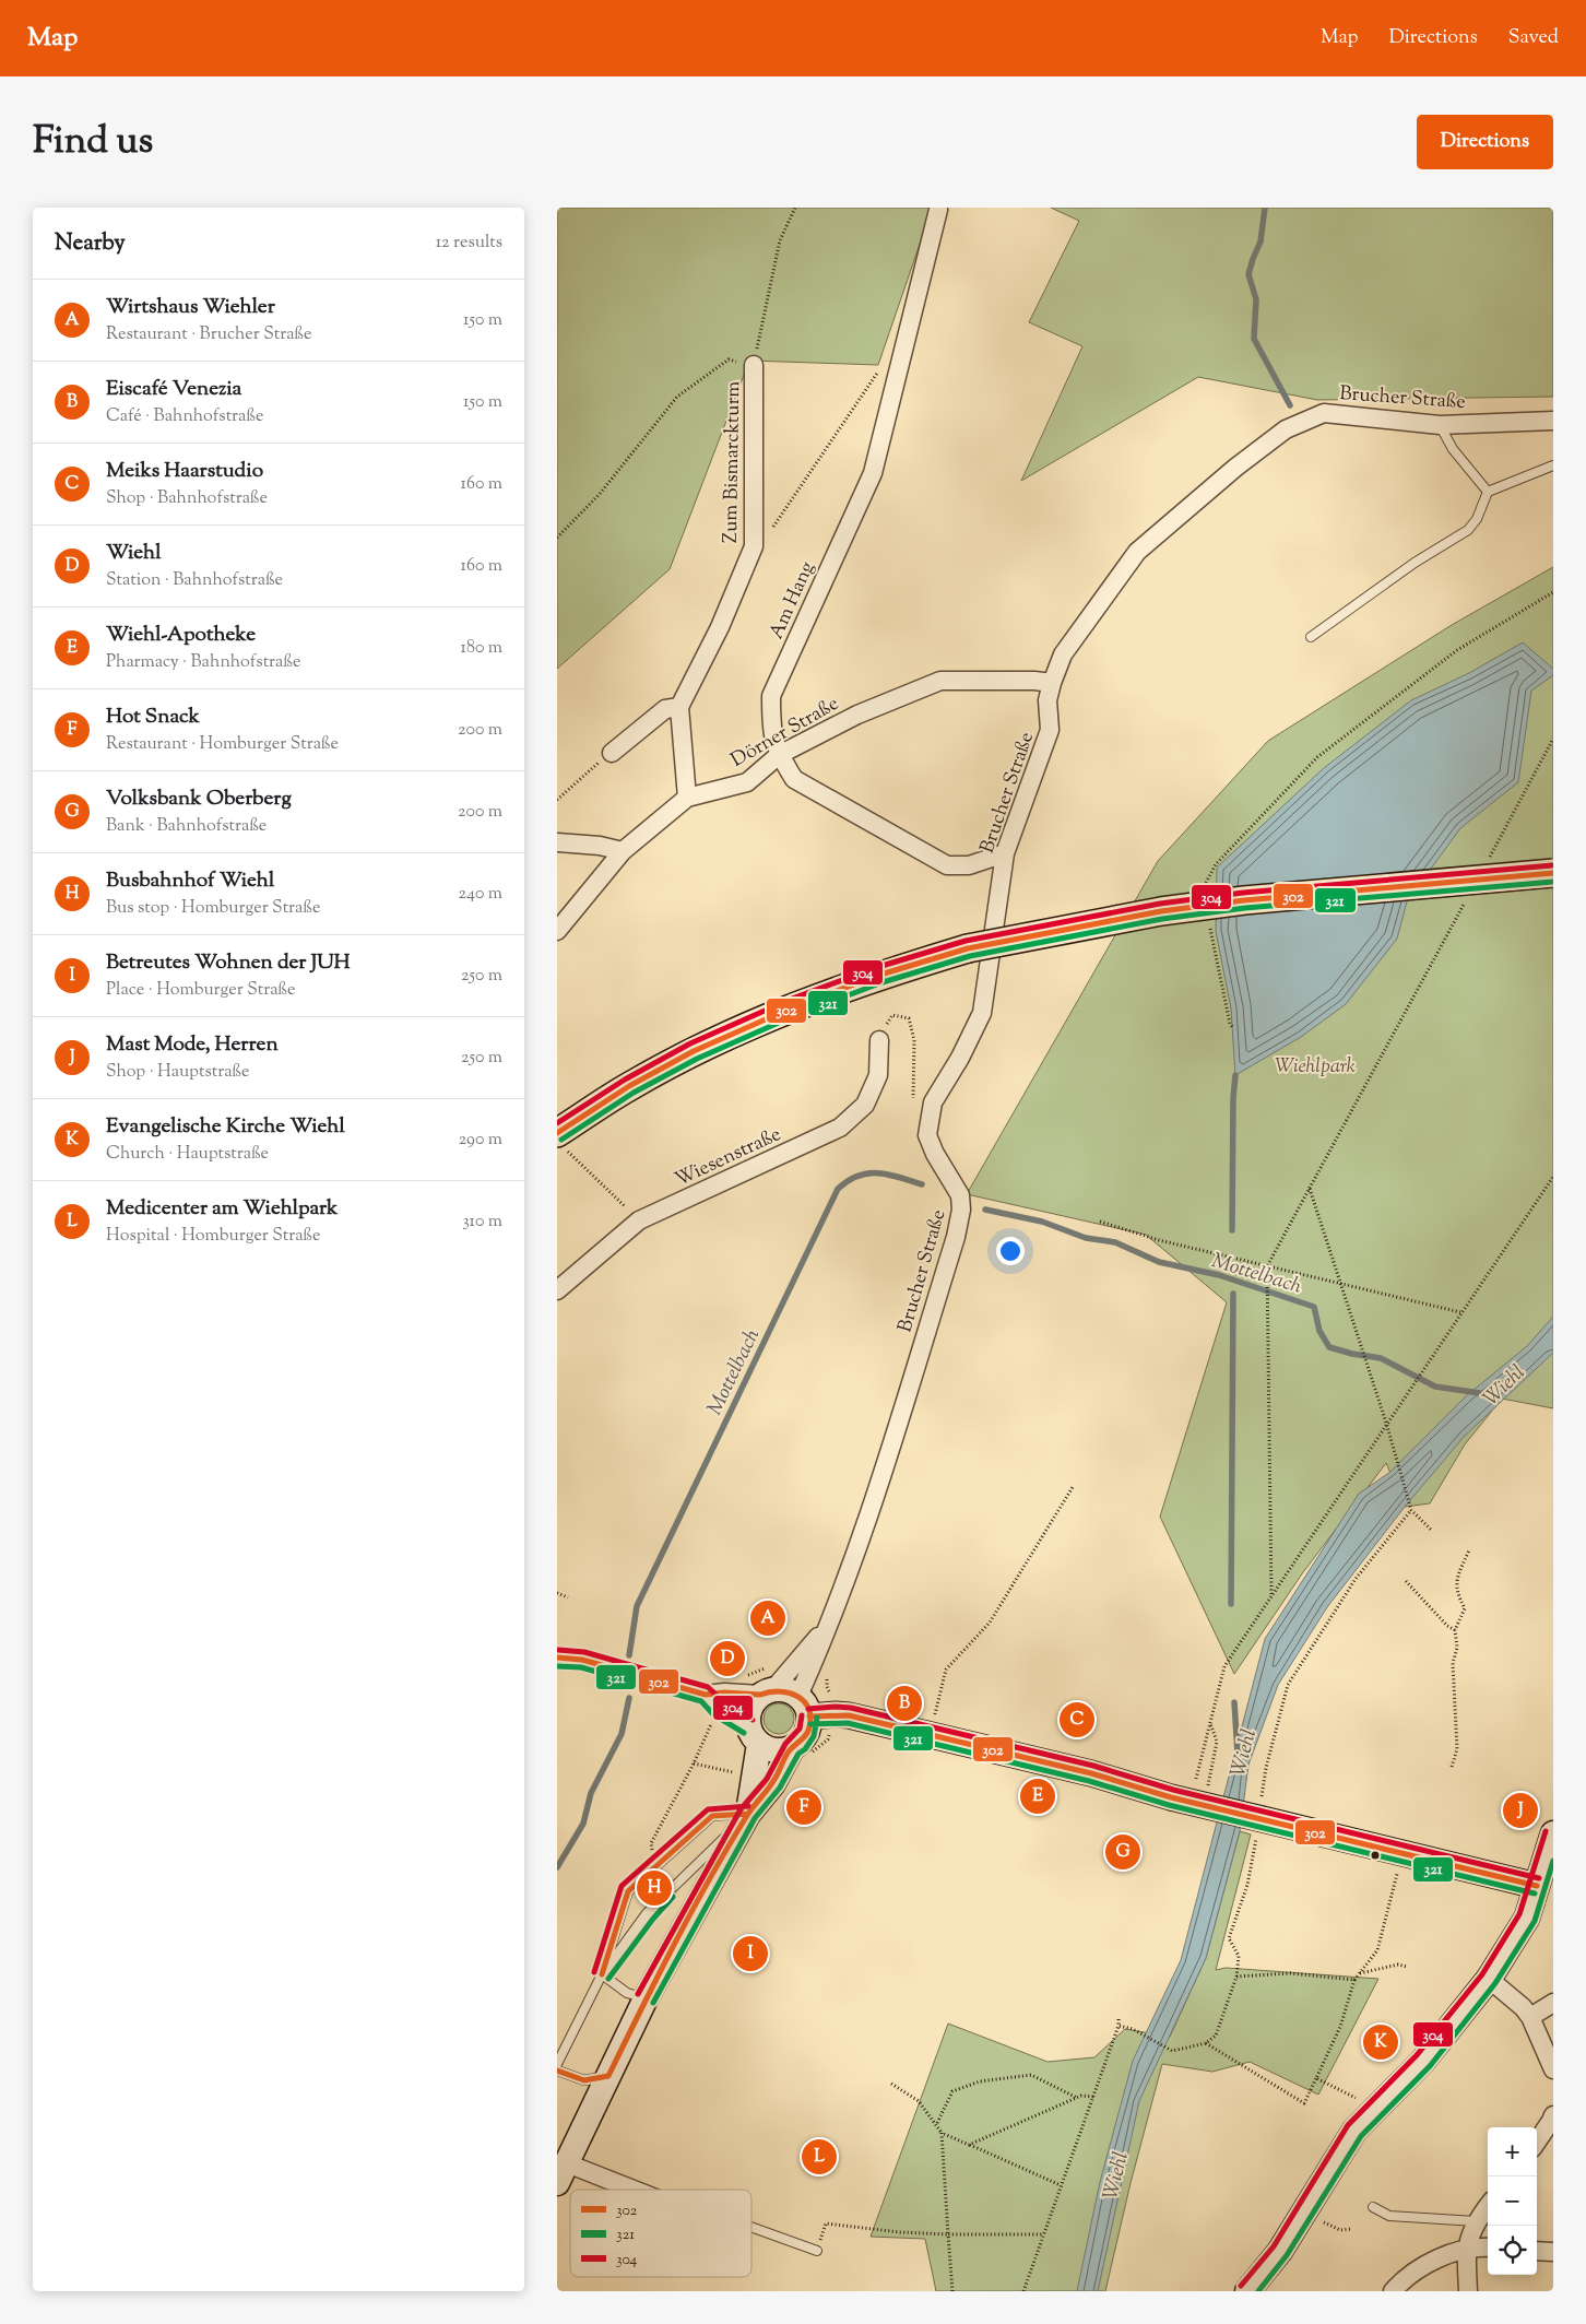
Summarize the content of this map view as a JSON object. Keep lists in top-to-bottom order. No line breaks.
{"streets":{"street":["Brucher Straße","Zum Bismarckturm","Am Hang","Dörner Straße","Wiesenstraße"]},"crossings":[["Brucher Straße","Am Hang"],["Brucher Straße","Dörner Straße"],["Am Hang","Dörner Straße"]],"water":["Mottelbach","Wiehl"],"parks":["Wiehlpark"],"lines":["transit line 304","transit line 302","transit line 321"],"legend":["302","321","304"],"page":{"header":"Map","nav":["Map","Directions","Saved"],"title":"Find us","buttons":"Directions","heading":["Nearby","12 results"],"list":[{"mark":"A","name":"Wirtshaus Wiehler","note":"Restaurant · Brucher Straße","value":"150 m"},{"mark":"B","name":"Eiscafé Venezia","note":"Café · Bahnhofstraße","value":"150 m"},{"mark":"C","name":"Meiks Haarstudio","note":"Shop · Bahnhofstraße","value":"160 m"},{"mark":"D","name":"Wiehl","note":"Station · Bahnhofstraße","value":"160 m"},{"mark":"E","name":"Wiehl-Apotheke","note":"Pharmacy · Bahnhofstraße","value":"180 m"},{"mark":"F","name":"Hot Snack","note":"Restaurant · Homburger Straße","value":"200 m"},{"mark":"G","name":"Volksbank Oberberg","note":"Bank · Bahnhofstraße","value":"200 m"},{"mark":"H","name":"Busbahnhof Wiehl","note":"Bus stop · Homburger Straße","value":"240 m"},{"mark":"I","name":"Betreutes Wohnen der JUH","note":"Place · Homburger Straße","value":"250 m"},{"mark":"J","name":"Mast Mode, Herren","note":"Shop · Hauptstraße","value":"250 m"},{"mark":"K","name":"Evangelische Kirche Wiehl","note":"Church · Hauptstraße","value":"290 m"},{"mark":"L","name":"Medicenter am Wiehlpark","note":"Hospital · Homburger Straße","value":"310 m"}],"pins":["A","D","B","C","E","F","J","G","H","I","K","L"],"map_buttons":["+","−"]}}
